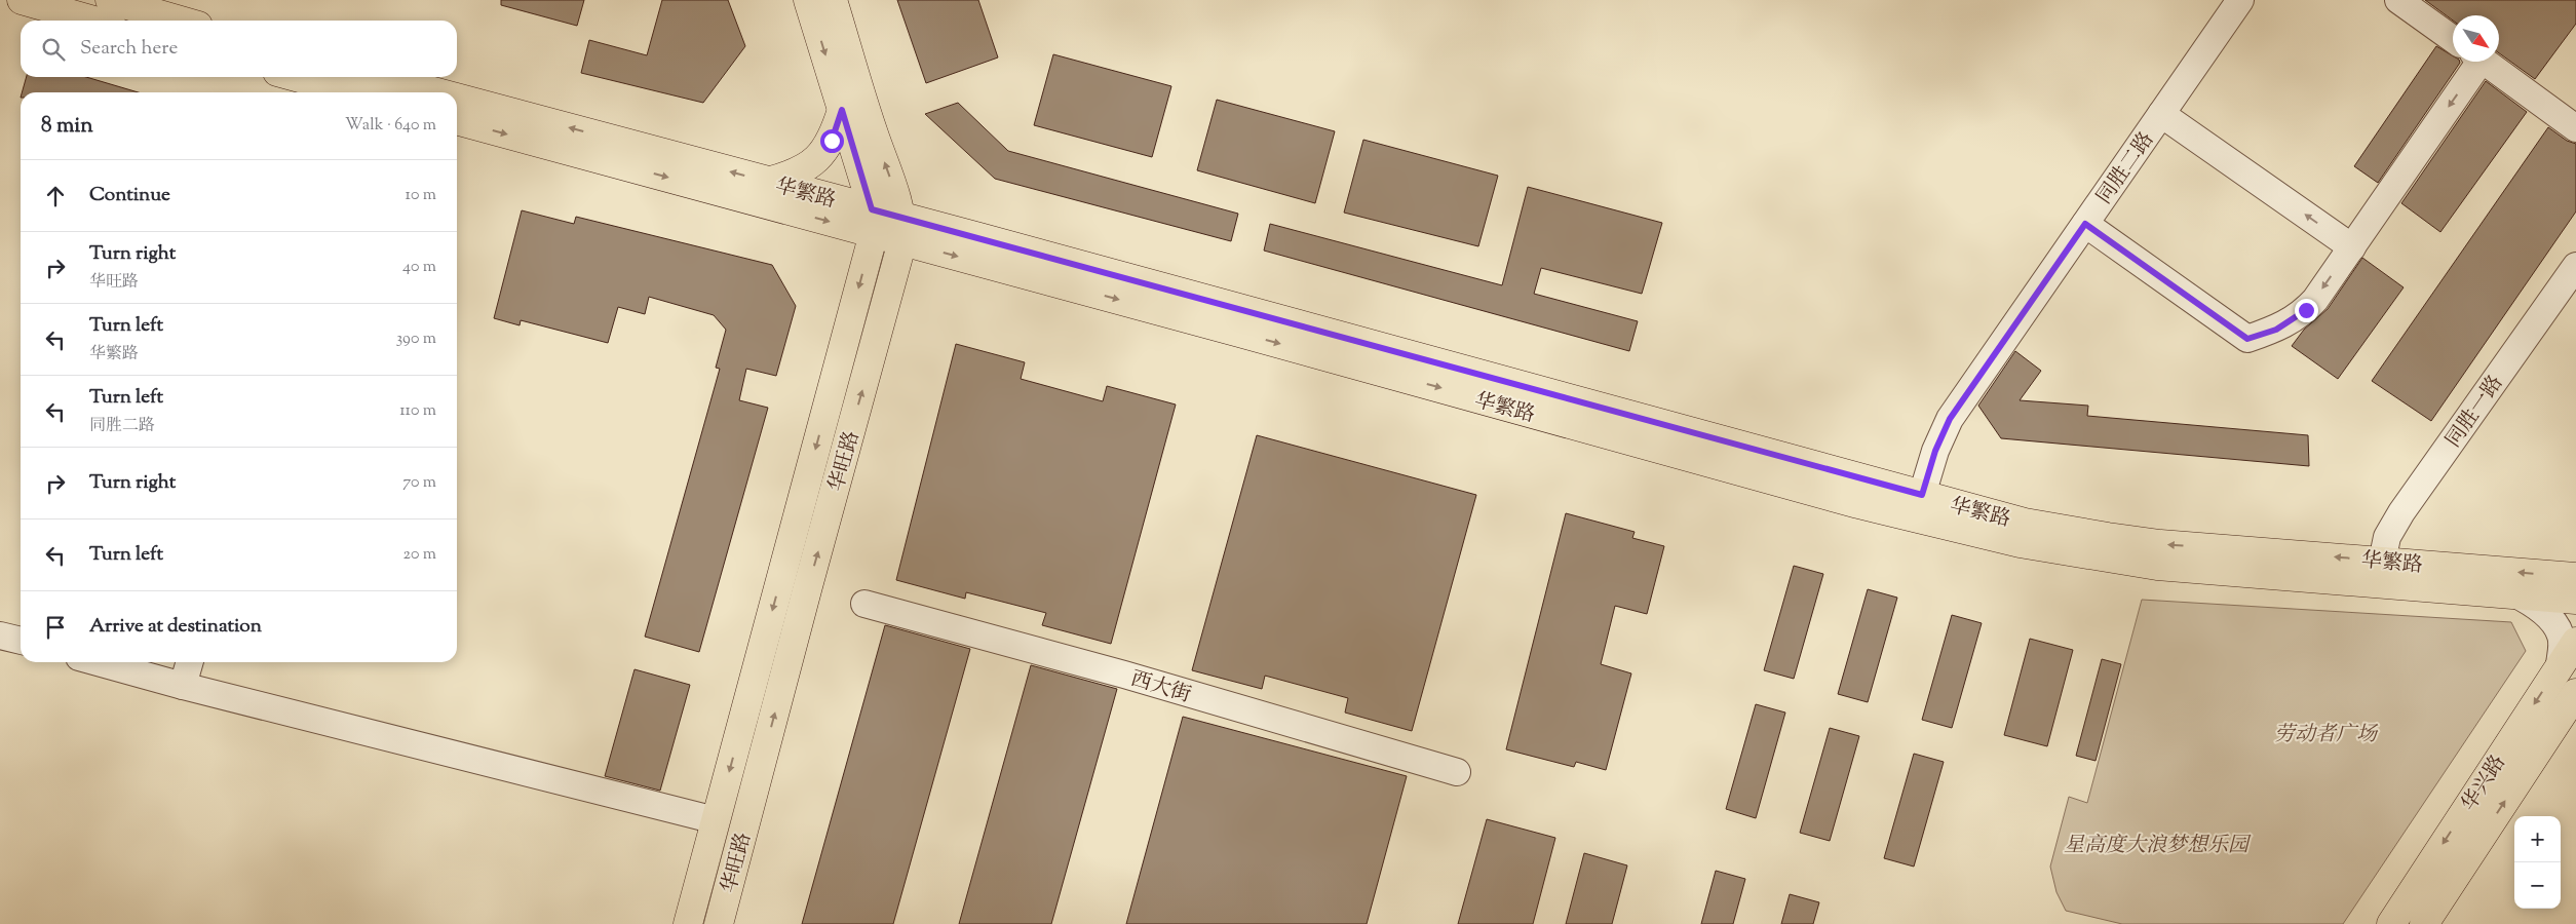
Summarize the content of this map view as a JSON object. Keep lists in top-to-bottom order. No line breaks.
{"streets":{"main road":["华繁路","华旺路","华兴路"],"street":["同胜二路","同胜一路","西大街"]},"crossings":[["同胜二路","华繁路"],["华繁路","同胜一路"],["华繁路","华旺路"]],"parks":["劳动者广场","星高度大浪梦想乐园"],"north":"bottom right","page":{"search":"Search here","heading":["8 min","Walk · 640 m"],"list":[["Continue","10 m"],["Turn right","华旺路","40 m"],["Turn left","华繁路","390 m"],["Turn left","同胜二路","110 m"],["Turn right","70 m"],["Turn left","20 m"],"Arrive at destination"],"map_buttons":["+","−"]}}
